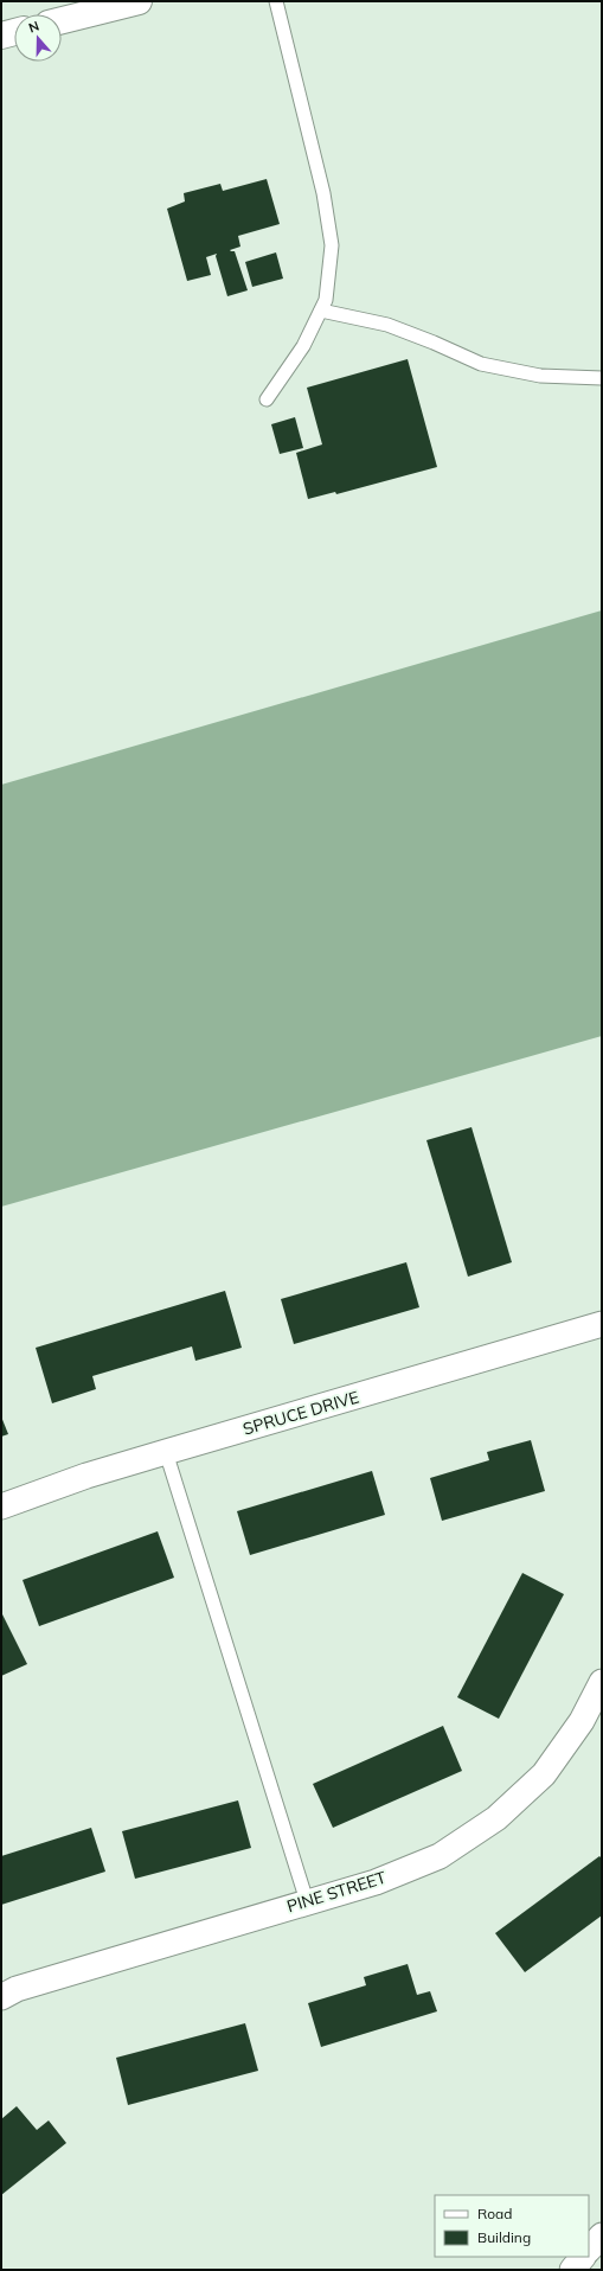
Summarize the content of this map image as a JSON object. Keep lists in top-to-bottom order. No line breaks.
{"streets":{"street":["SPRUCE DRIVE","PINE STREET"]},"legend":["Road","Building"],"north":"top"}
